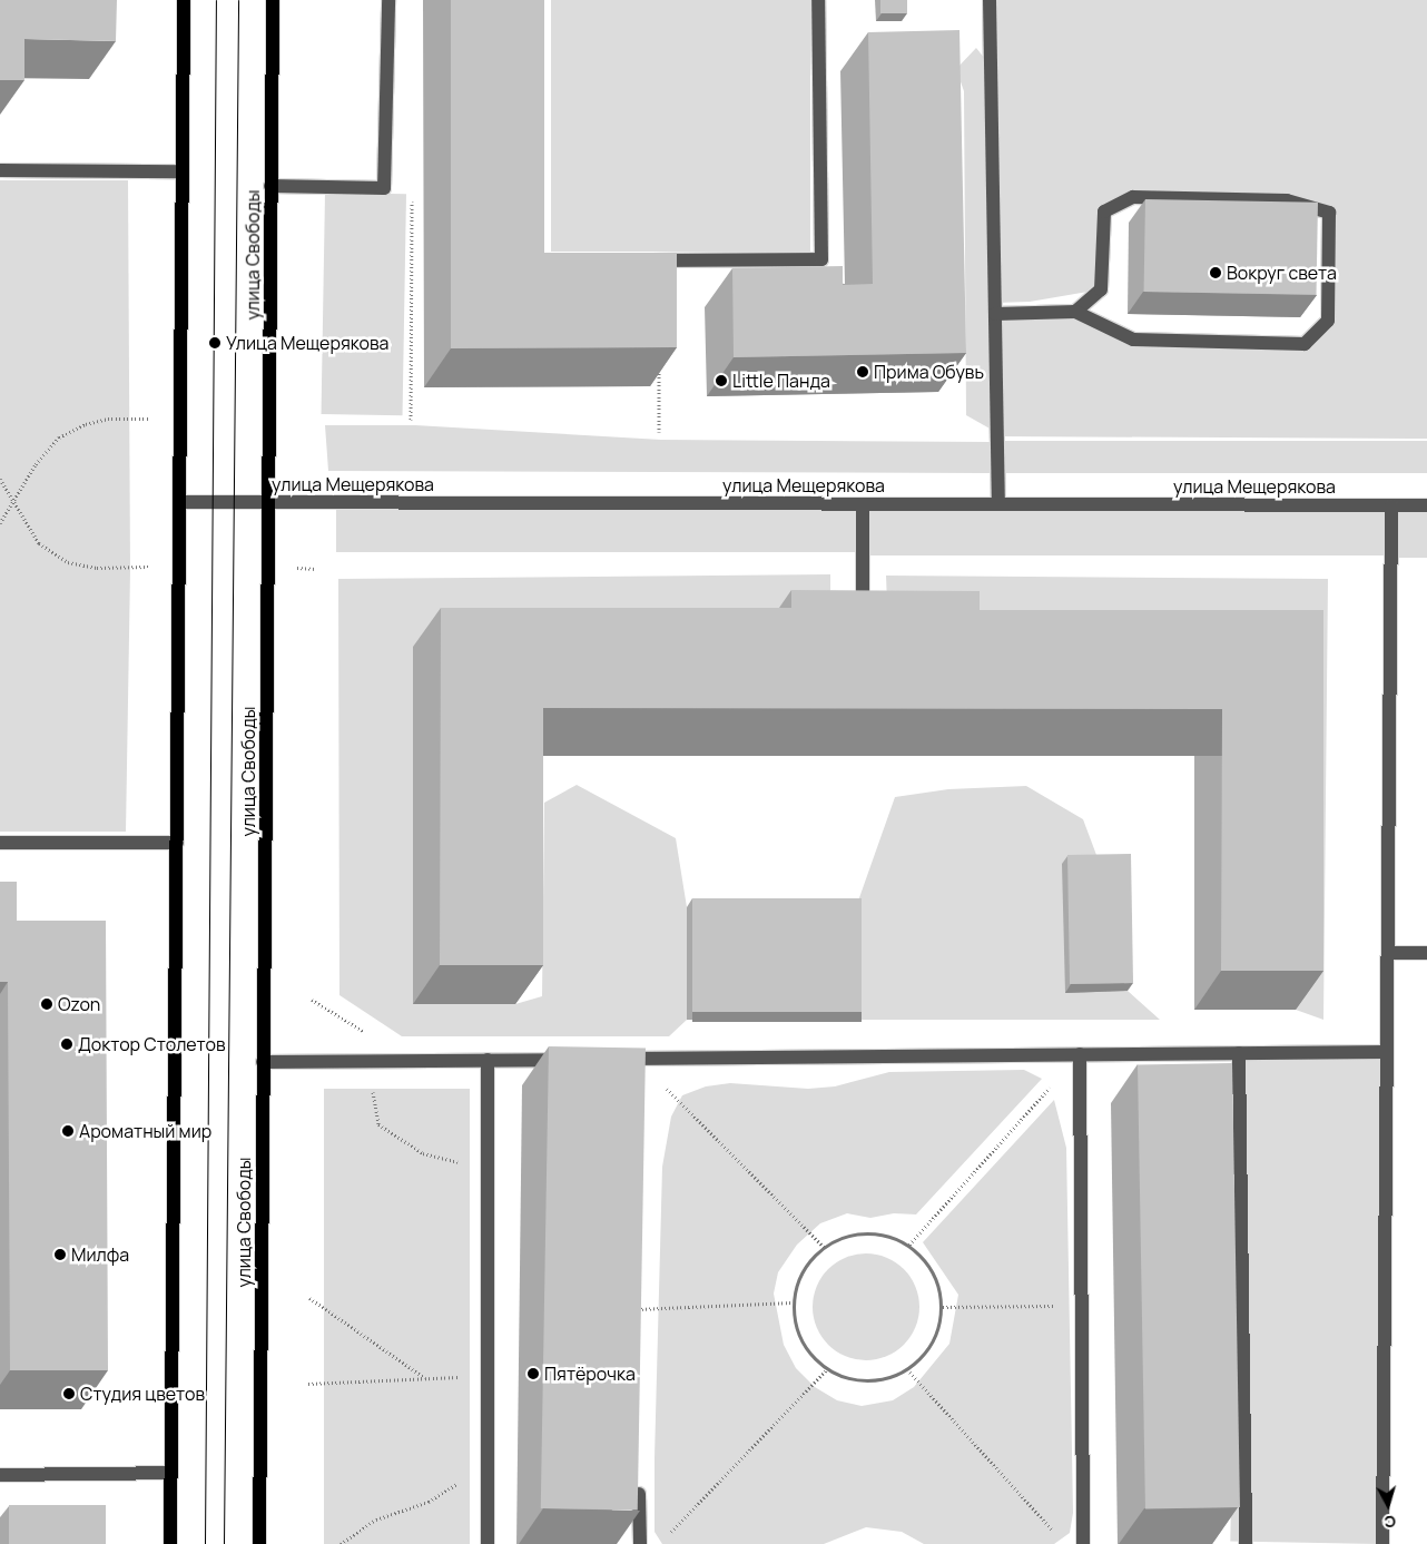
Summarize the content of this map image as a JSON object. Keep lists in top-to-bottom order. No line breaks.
{"streets":{"main road":["улица Свободы"],"street":["улица Мещерякова"]},"crossings":[["улица Свободы","улица Мещерякова"]],"places":["Вокруг света","Улица Мещерякова","Прима Обувь","Little Панда","Ozon","Доктор Столетов","Ароматный мир","Милфа","Пятёрочка","Студия цветов"],"north":"bottom"}
